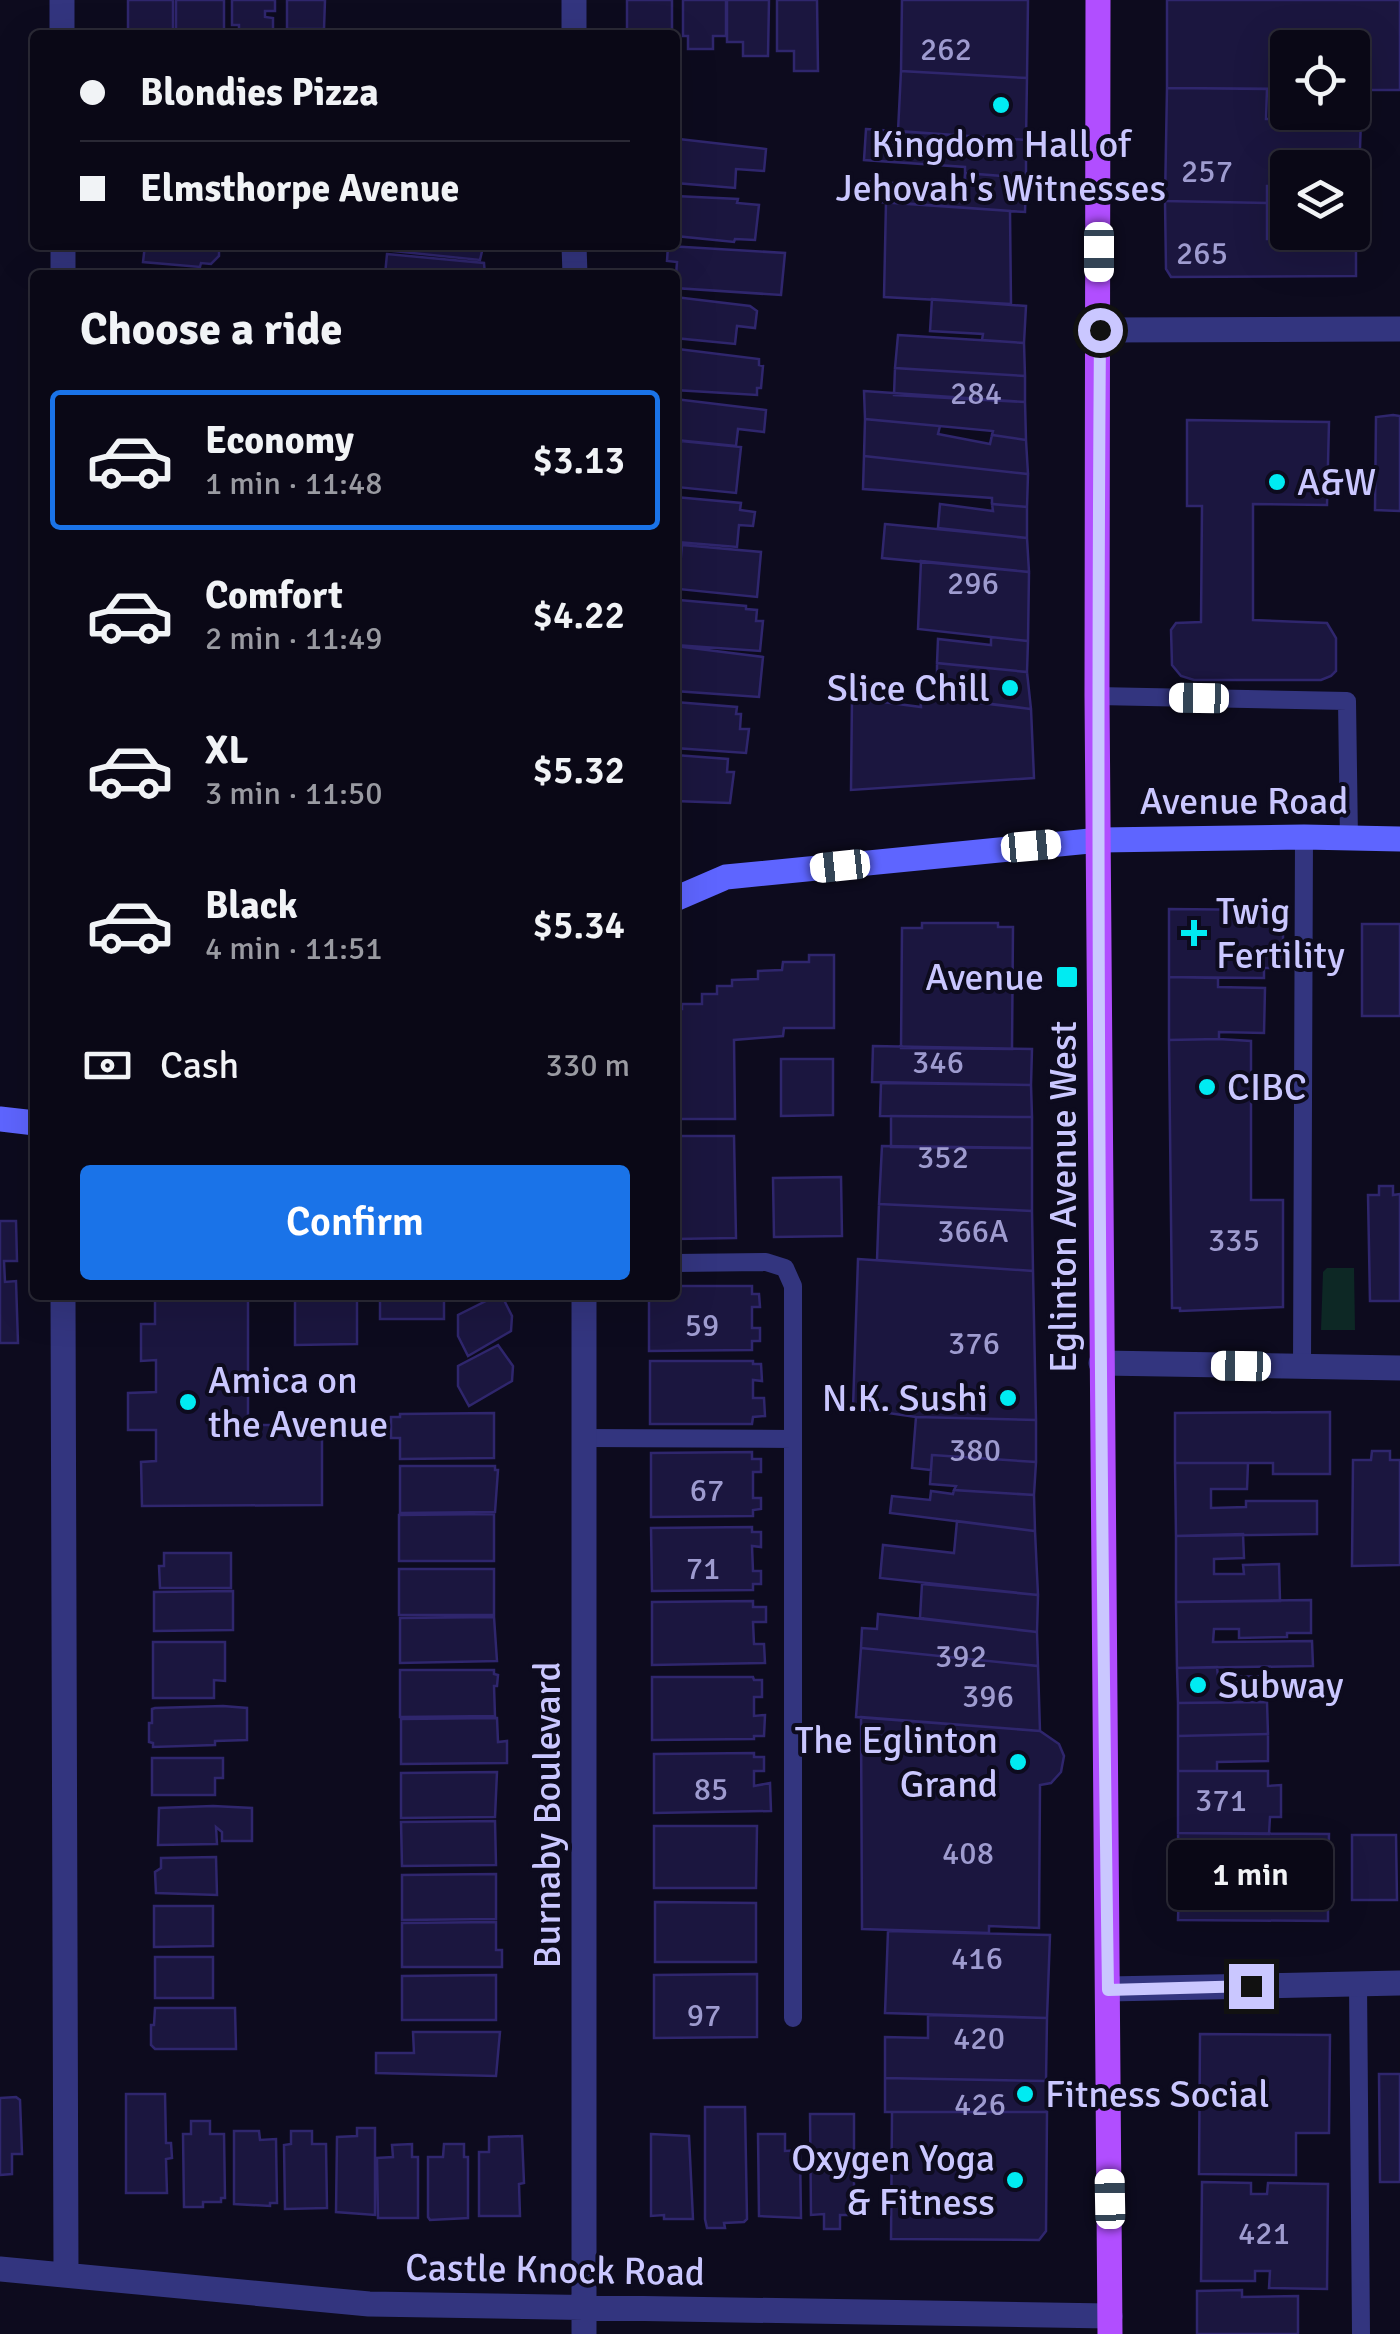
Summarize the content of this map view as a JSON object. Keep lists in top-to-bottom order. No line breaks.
{"streets":{"main road":["Avenue Road","Eglinton Avenue West"],"street":["Burnaby Boulevard","Castle Knock Road"]},"crossings":[["Avenue Road","Eglinton Avenue West"],["Eglinton Avenue West","Castle Knock Road"],["Burnaby Boulevard","Castle Knock Road"]],"places":{"other":["Kingdom Hall of Jehovah's Witnesses","A&W","Slice Chill","CIBC","N.K. Sushi","Amica on the Avenue","Subway","The Eglinton Grand","Fitness Social","Oxygen Yoga & Fitness"],"health":["Twig Fertility"],"transit":["Avenue"]},"house_numbers":["262","257","265","284","296","346","352","366A","335","59","376","380","67","71","392","396","85","371","408","416","97","420","426","421"],"page":{"banner":["Blondies Pizza","Elmsthorpe Avenue"],"heading":"Choose a ride","list":[{"name":"Economy","note":"1 min · 11:48","value":"$3.13"},{"name":"Comfort","note":"2 min · 11:49","value":"$4.22"},{"name":"XL","note":"3 min · 11:50","value":"$5.32"},{"name":"Black","note":"4 min · 11:51","value":"$5.34"}],"pay":["Cash","330 m"],"buttons":"Confirm","bubble":"1 min"}}
